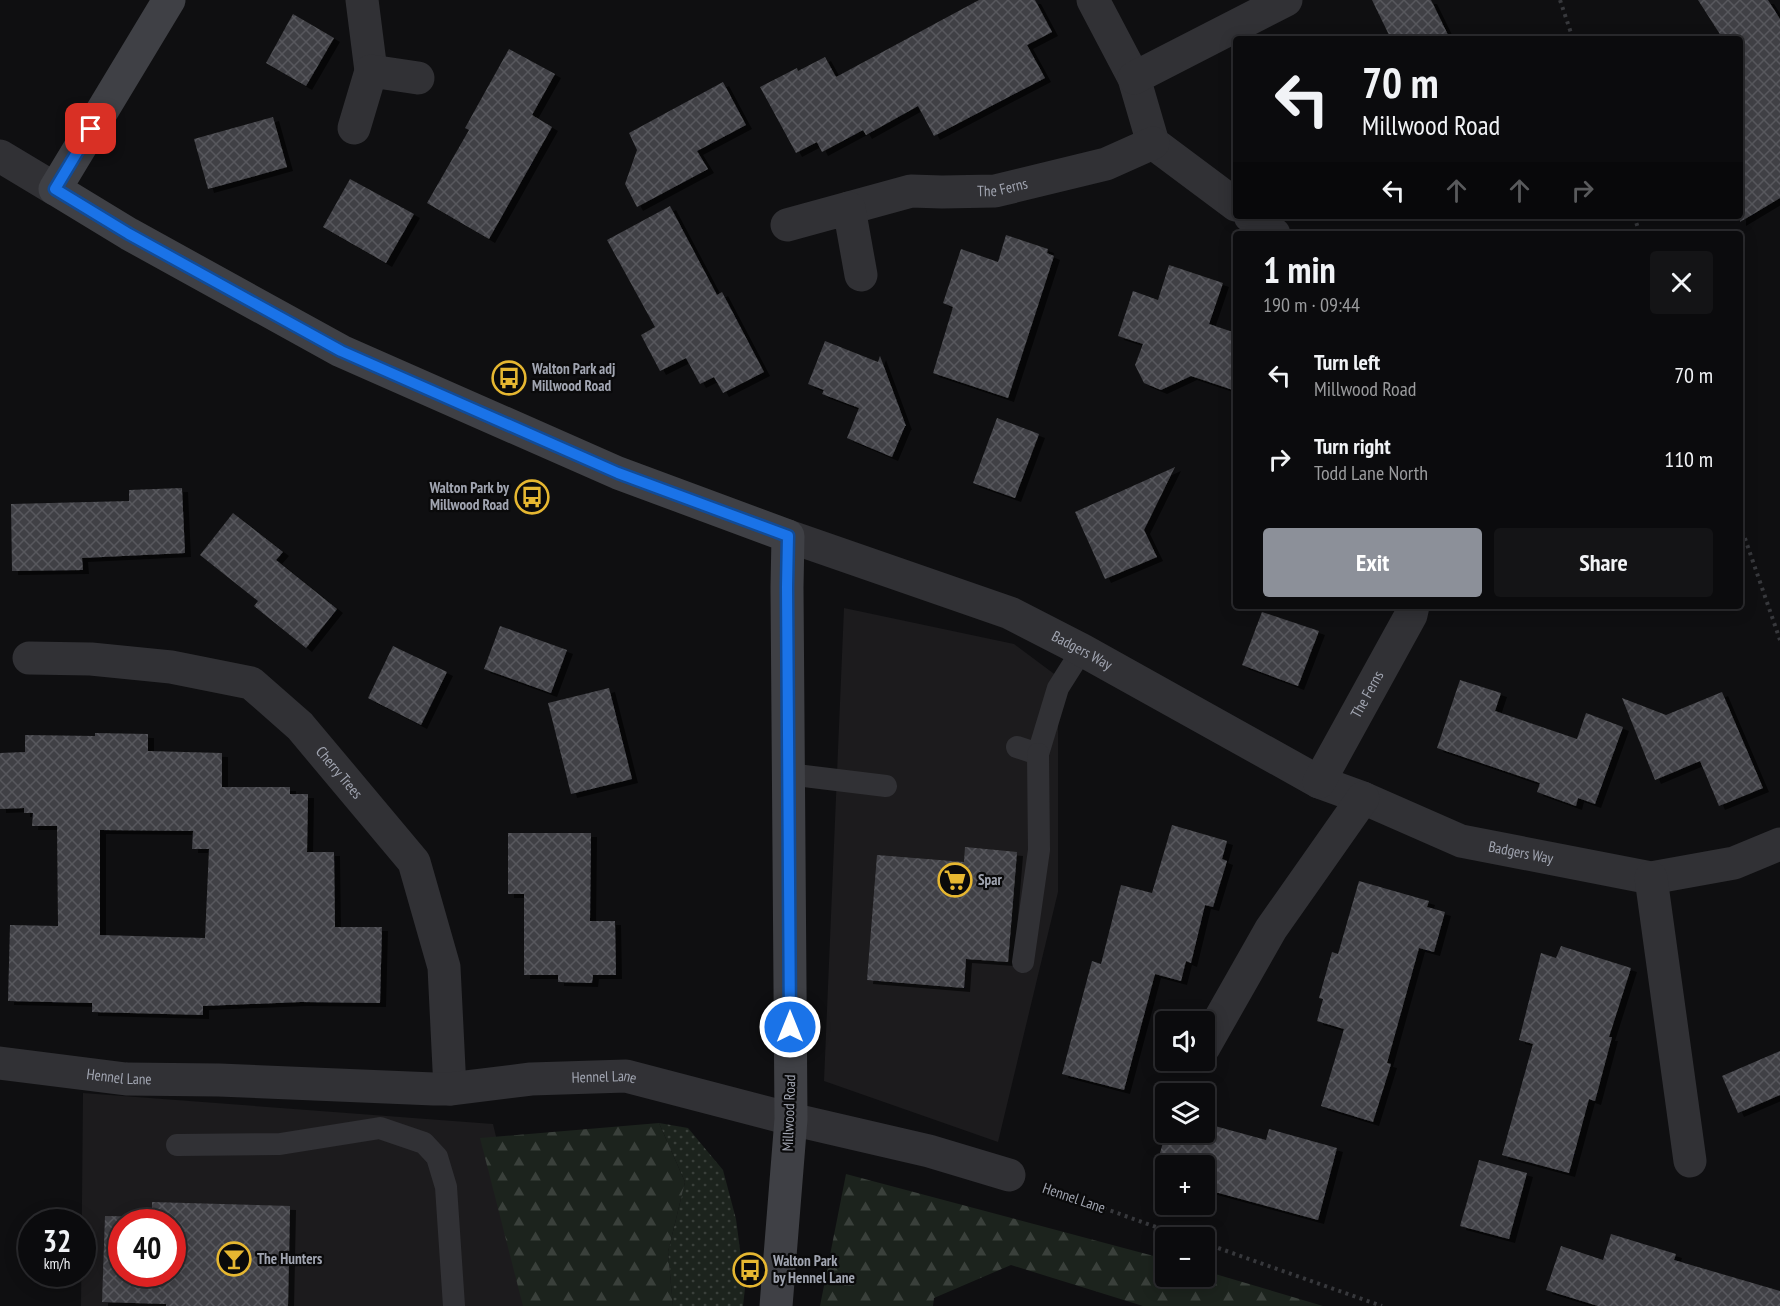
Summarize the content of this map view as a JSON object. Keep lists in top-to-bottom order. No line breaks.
{"streets":{"street":["The Ferns","Badgers Way","Cherry Trees","Hennel Lane","Millwood Road"]},"crossings":[["The Ferns","Badgers Way"],["Badgers Way","Millwood Road"],["Cherry Trees","Hennel Lane"],["Hennel Lane","Millwood Road"]],"places":{"bus stop":["Walton Park adj Millwood Road","Walton Park by Millwood Road","Walton Park by Hennel Lane"],"supermarket":["Spar"],"bar":["The Hunters"]},"page":{"turn":["70 m","Millwood Road"],"heading":["1 min","190 m · 09:44"],"list":[{"name":"Turn left","note":"Millwood Road","value":"70 m"},{"name":"Turn right","note":"Todd Lane North","value":"110 m"}],"buttons":["Exit","Share"],"map_buttons":["+","−"],"speed":"32 km/h","limit":"40"}}
